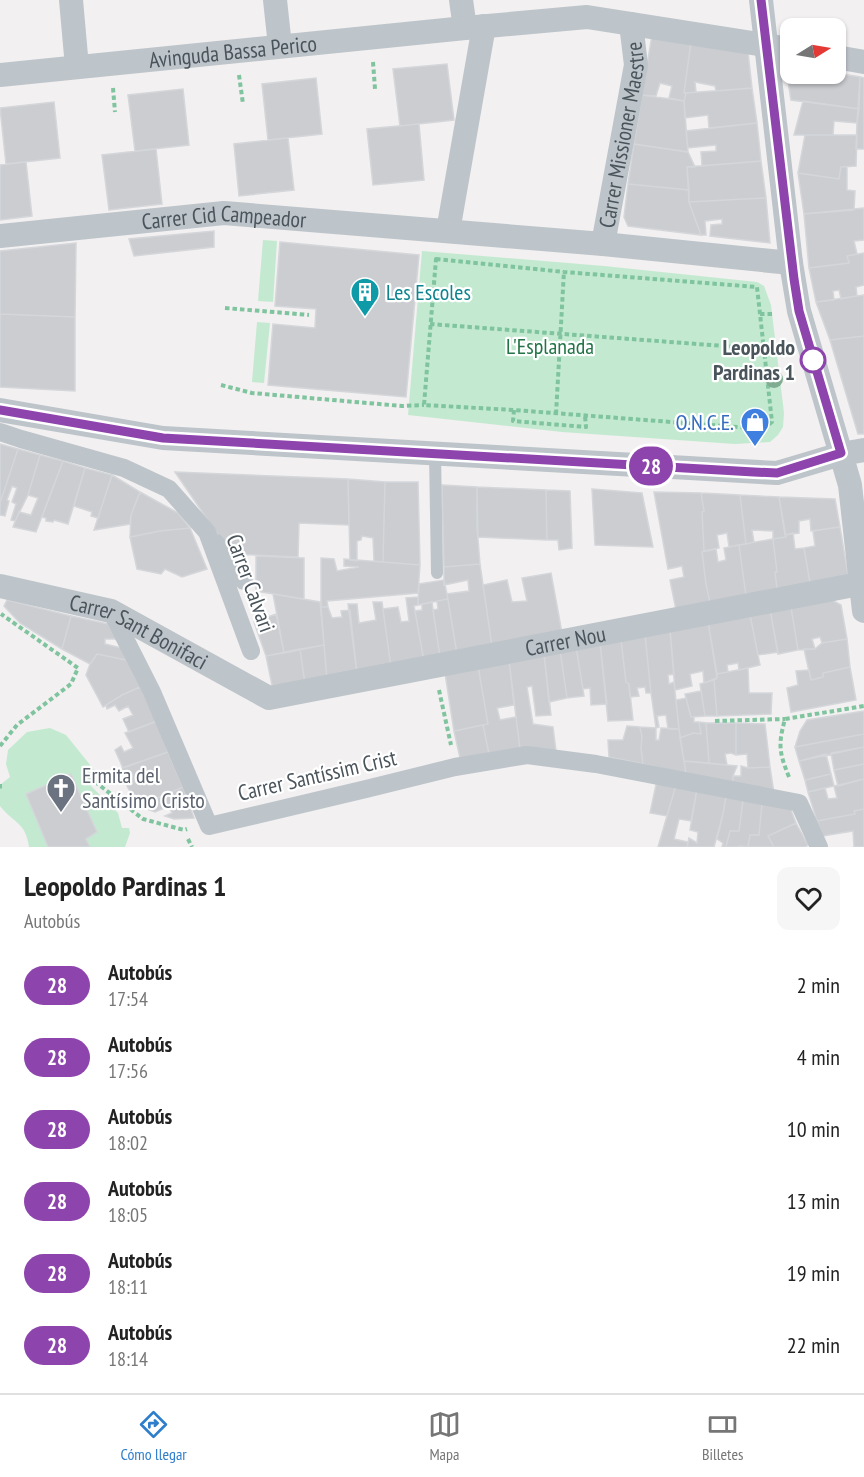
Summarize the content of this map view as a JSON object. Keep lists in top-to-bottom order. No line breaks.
{"streets":{"street":["Avinguda Bassa Perico","Carrer Missioner Maestre","Carrer Cid Campeador","Carrer Calvari","Carrer Sant Bonifaci","Carrer Nou","Carrer Santíssim Crist"]},"crossings":[["Avinguda Bassa Perico","Carrer Missioner Maestre"],["Carrer Missioner Maestre","Carrer Cid Campeador"],["Carrer Sant Bonifaci","Carrer Nou"]],"parks":["L'Esplanada"],"places":{"building":["Les Escoles"],"other":["Leopoldo Pardinas 1"],"shop":["O.N.C.E."],"church":["Ermita del Santísimo Cristo"]},"lines":["bus line 28"],"north":"right","page":{"on_map":"28","heading":["Leopoldo Pardinas 1","Autobús"],"list":[{"mark":"28","name":"Autobús","note":"17:54","value":"2 min"},{"mark":"28","name":"Autobús","note":"17:56","value":"4 min"},{"mark":"28","name":"Autobús","note":"18:02","value":"10 min"},{"mark":"28","name":"Autobús","note":"18:05","value":"13 min"},{"mark":"28","name":"Autobús","note":"18:11","value":"19 min"},{"mark":"28","name":"Autobús","note":"18:14","value":"22 min"}],"tabs":["Cómo llegar","Mapa","Billetes"]}}
